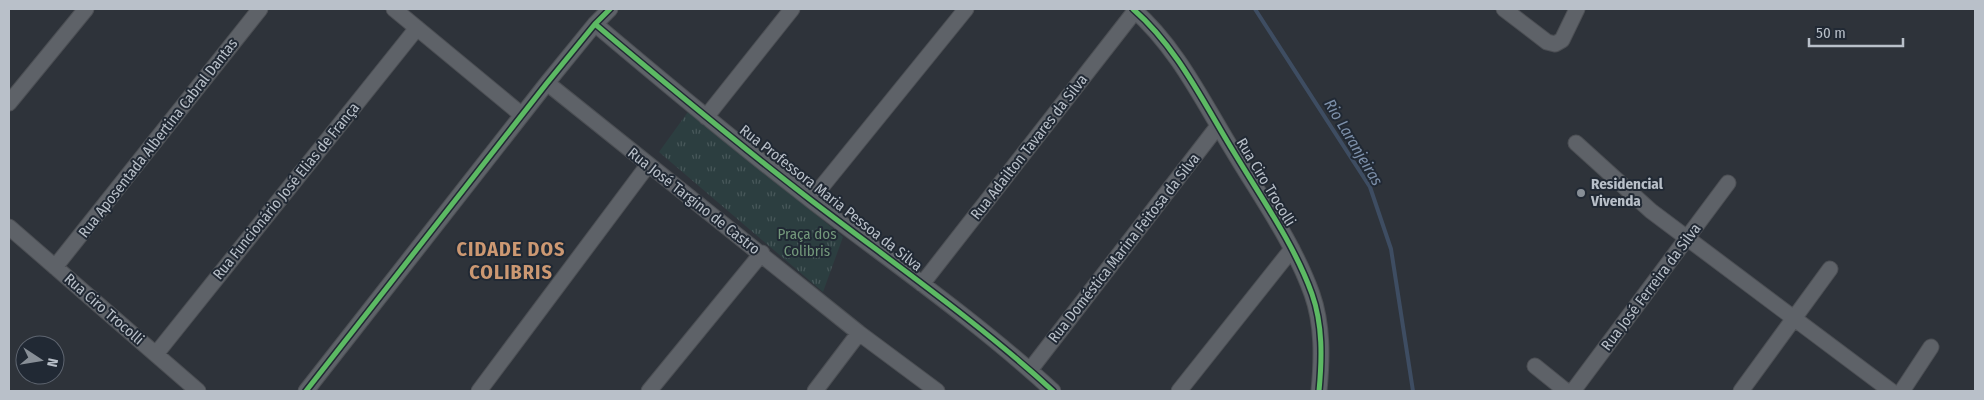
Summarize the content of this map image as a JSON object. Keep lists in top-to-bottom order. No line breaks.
{"streets":{"street":["Rua Aposentada Albertina Cabral Dantas","Rua Adailton Tavares da Silva","Rua Ciro Trocolli","Rua Funcionário José Elias de França","Rua Professora Maria Pessoa da Silva","Rua José Targino de Castro","Rua Doméstica Marina Feitosa da Silva","Rua José Ferreira da Silva"]},"crossings":[["Rua Aposentada Albertina Cabral Dantas","Rua Ciro Trocolli"],["Rua Adailton Tavares da Silva","Rua Ciro Trocolli"],["Rua Adailton Tavares da Silva","Rua Professora Maria Pessoa da Silva"],["Rua Ciro Trocolli","Rua Funcionário José Elias de França"],["Rua Ciro Trocolli","Rua Doméstica Marina Feitosa da Silva"],["Rua Professora Maria Pessoa da Silva","Rua Doméstica Marina Feitosa da Silva"]],"districts":["CIDADE DOS COLIBRIS"],"water":["Rio Laranjeiras"],"parks":["Praça dos Colibris"],"places":["Residencial Vivenda"],"scale_bar":"50 m","north":"right"}
